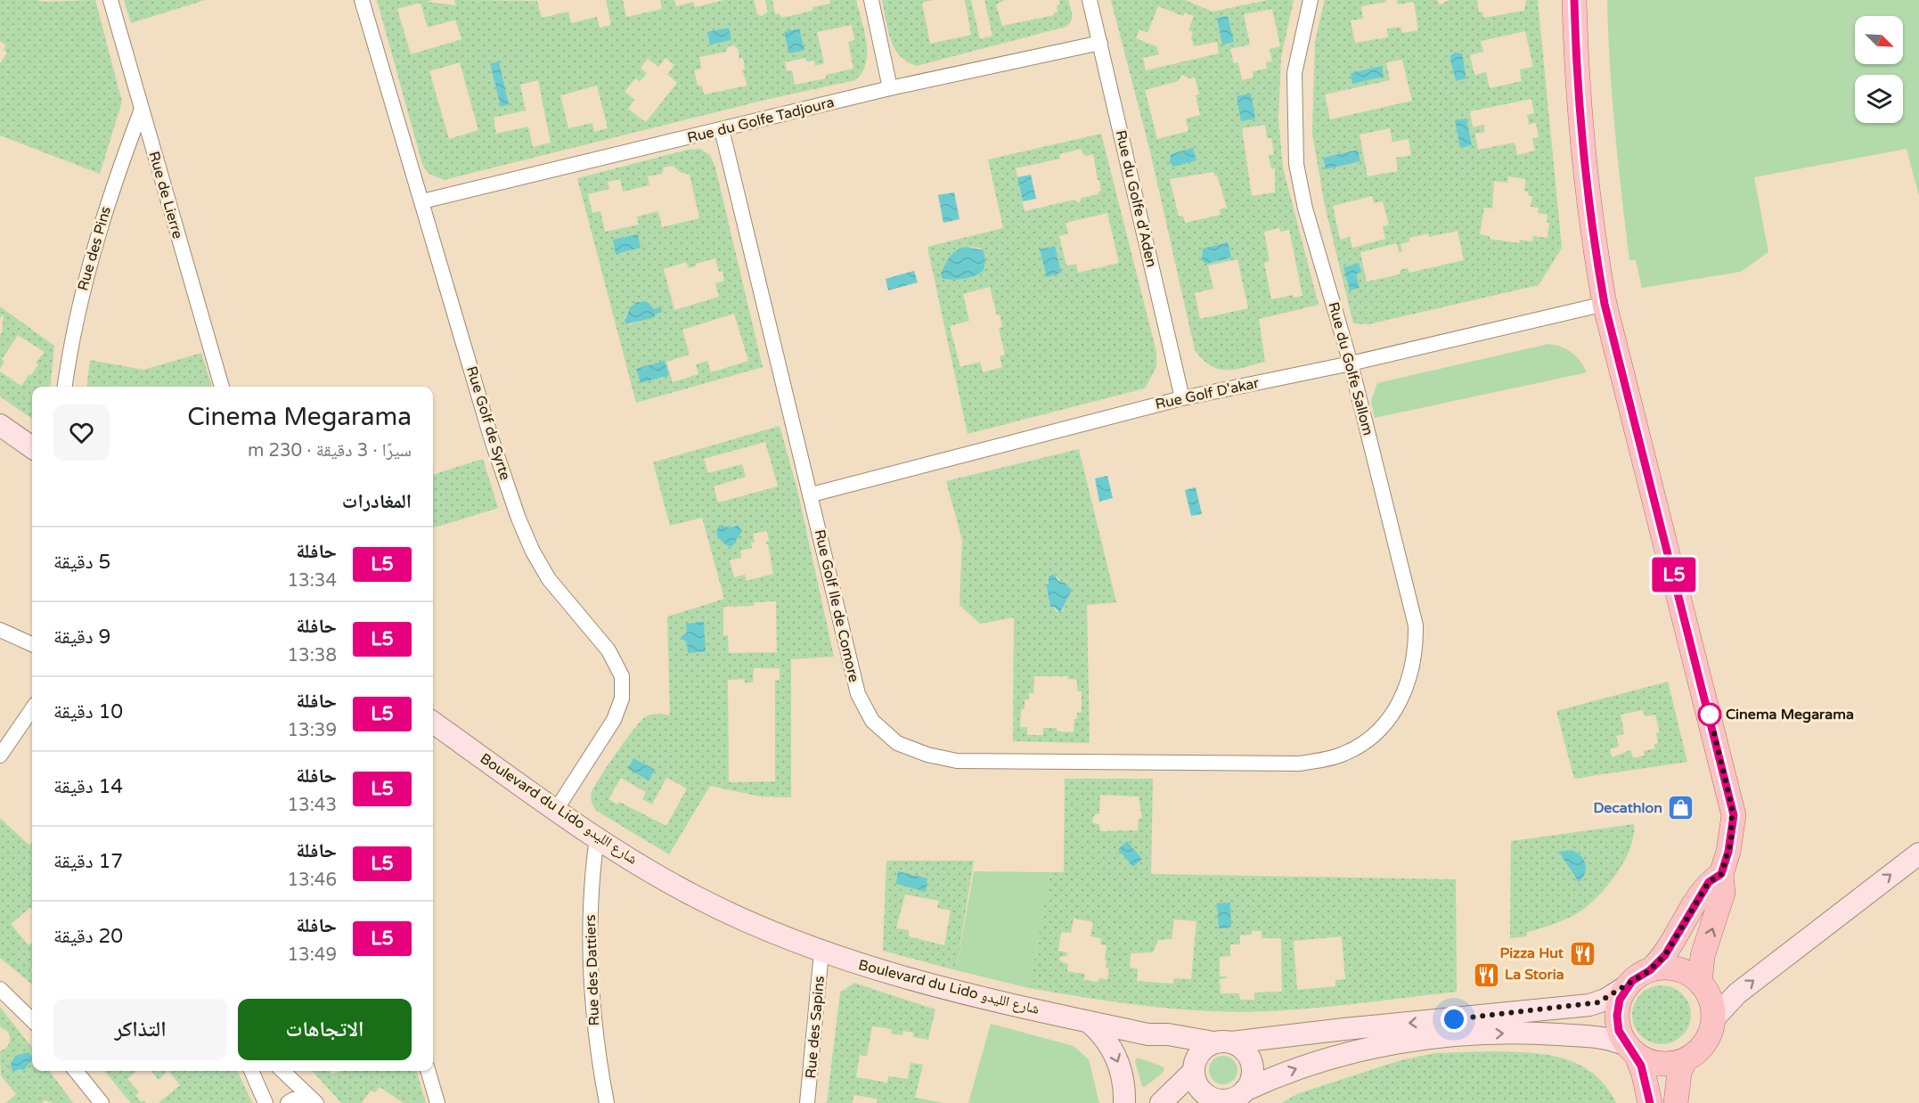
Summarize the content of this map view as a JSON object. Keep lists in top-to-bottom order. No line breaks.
{"streets":{"main road":["Boulevard du Lido شارع الليدو"],"street":["Rue du Golfe Tadjoura","Rue de Lierre","Rue du Golfe d'Aden","Rue des Pins","Rue du Golfe Sallom","Rue Golf D'akar","Rue Golf de Syrte","Rue Golf Ile de Comore","Rue des Dattiers","Rue des Sapins"]},"crossings":[["Rue du Golfe Tadjoura","Rue du Golfe d'Aden"],["Rue du Golfe Tadjoura","Rue Golf de Syrte"],["Rue du Golfe Tadjoura","Rue Golf Ile de Comore"],["Rue de Lierre","Rue des Pins"],["Rue du Golfe d'Aden","Rue Golf D'akar"],["Rue du Golfe Sallom","Rue Golf D'akar"],["Rue du Golfe Sallom","Rue Golf Ile de Comore"],["Rue Golf D'akar","Rue Golf Ile de Comore"],["Rue Golf de Syrte","Boulevard du Lido شارع الليدو"],["Boulevard du Lido شارع الليدو","Rue des Dattiers"],["Boulevard du Lido شارع الليدو","Rue des Sapins"]],"places":{"other":["Cinema Megarama"],"shop":["Decathlon"],"restaurant":["Pizza Hut","La Storia"]},"lines":["bus line L5"],"north":"bottom right","page":{"on_map":"L5","heading":[["Cinema Megarama","سيرًا · 3 دقيقة · 230 m"],"المغادرات"],"list":[{"mark":"L5","name":"حافلة","note":"13:34","value":"5 دقيقة"},{"mark":"L5","name":"حافلة","note":"13:38","value":"9 دقيقة"},{"mark":"L5","name":"حافلة","note":"13:39","value":"10 دقيقة"},{"mark":"L5","name":"حافلة","note":"13:43","value":"14 دقيقة"},{"mark":"L5","name":"حافلة","note":"13:46","value":"17 دقيقة"},{"mark":"L5","name":"حافلة","note":"13:49","value":"20 دقيقة"}],"buttons":["الاتجاهات","التذاكر"]}}
